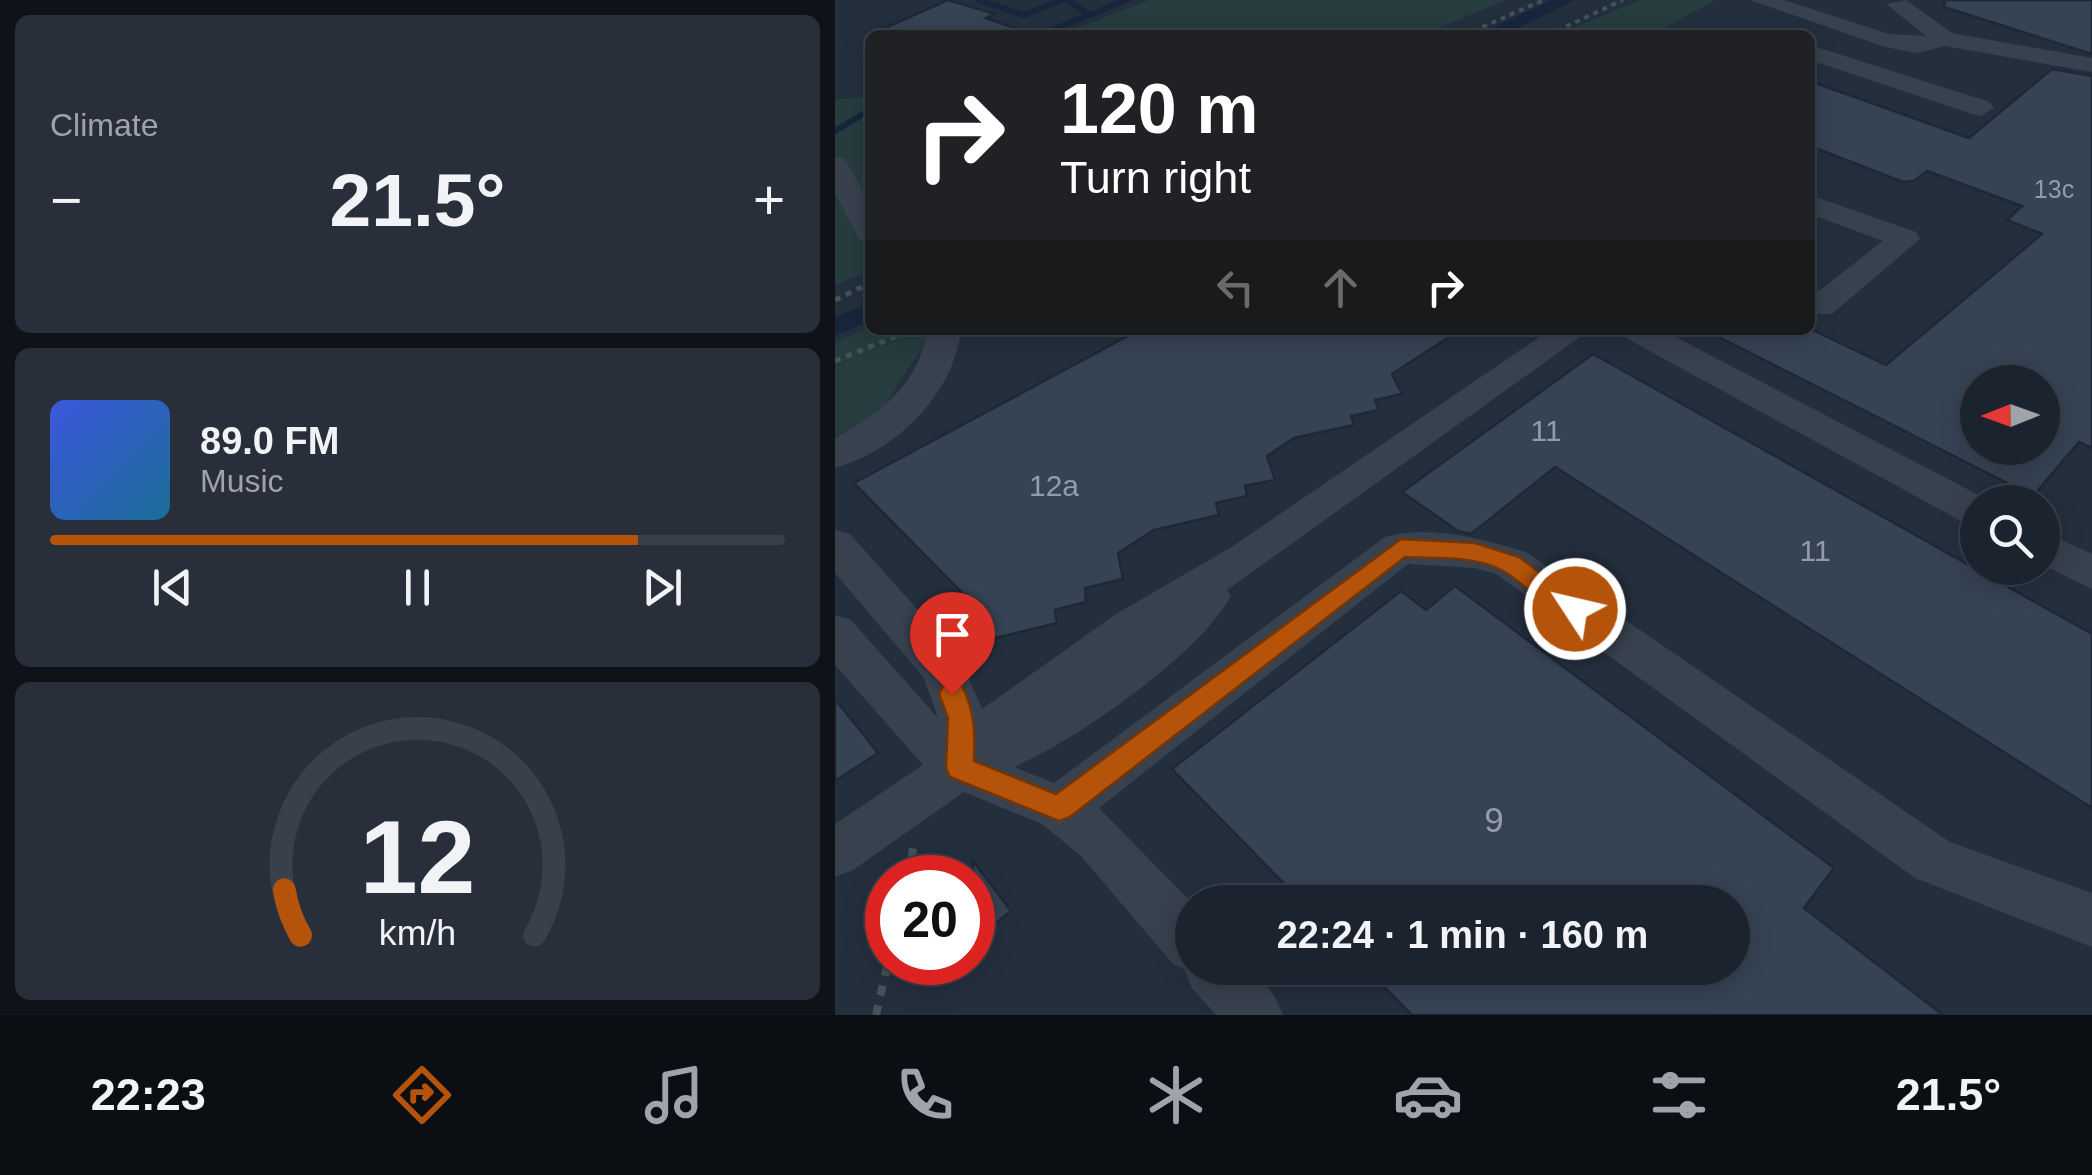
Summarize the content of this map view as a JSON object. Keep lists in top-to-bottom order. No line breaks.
{"house_numbers":["13c","11","12a","11","9"],"north":"left","page":{"tile":"Climate","turn":["120 m","Turn right"],"heat":["−","21.5°","+"],"song":["89.0 FM","Music"],"limit":"20","trip":"22:24 · 1 min · 160 m","tabs":["22:23","21.5°"],"gauge":["12","km/h"]}}
